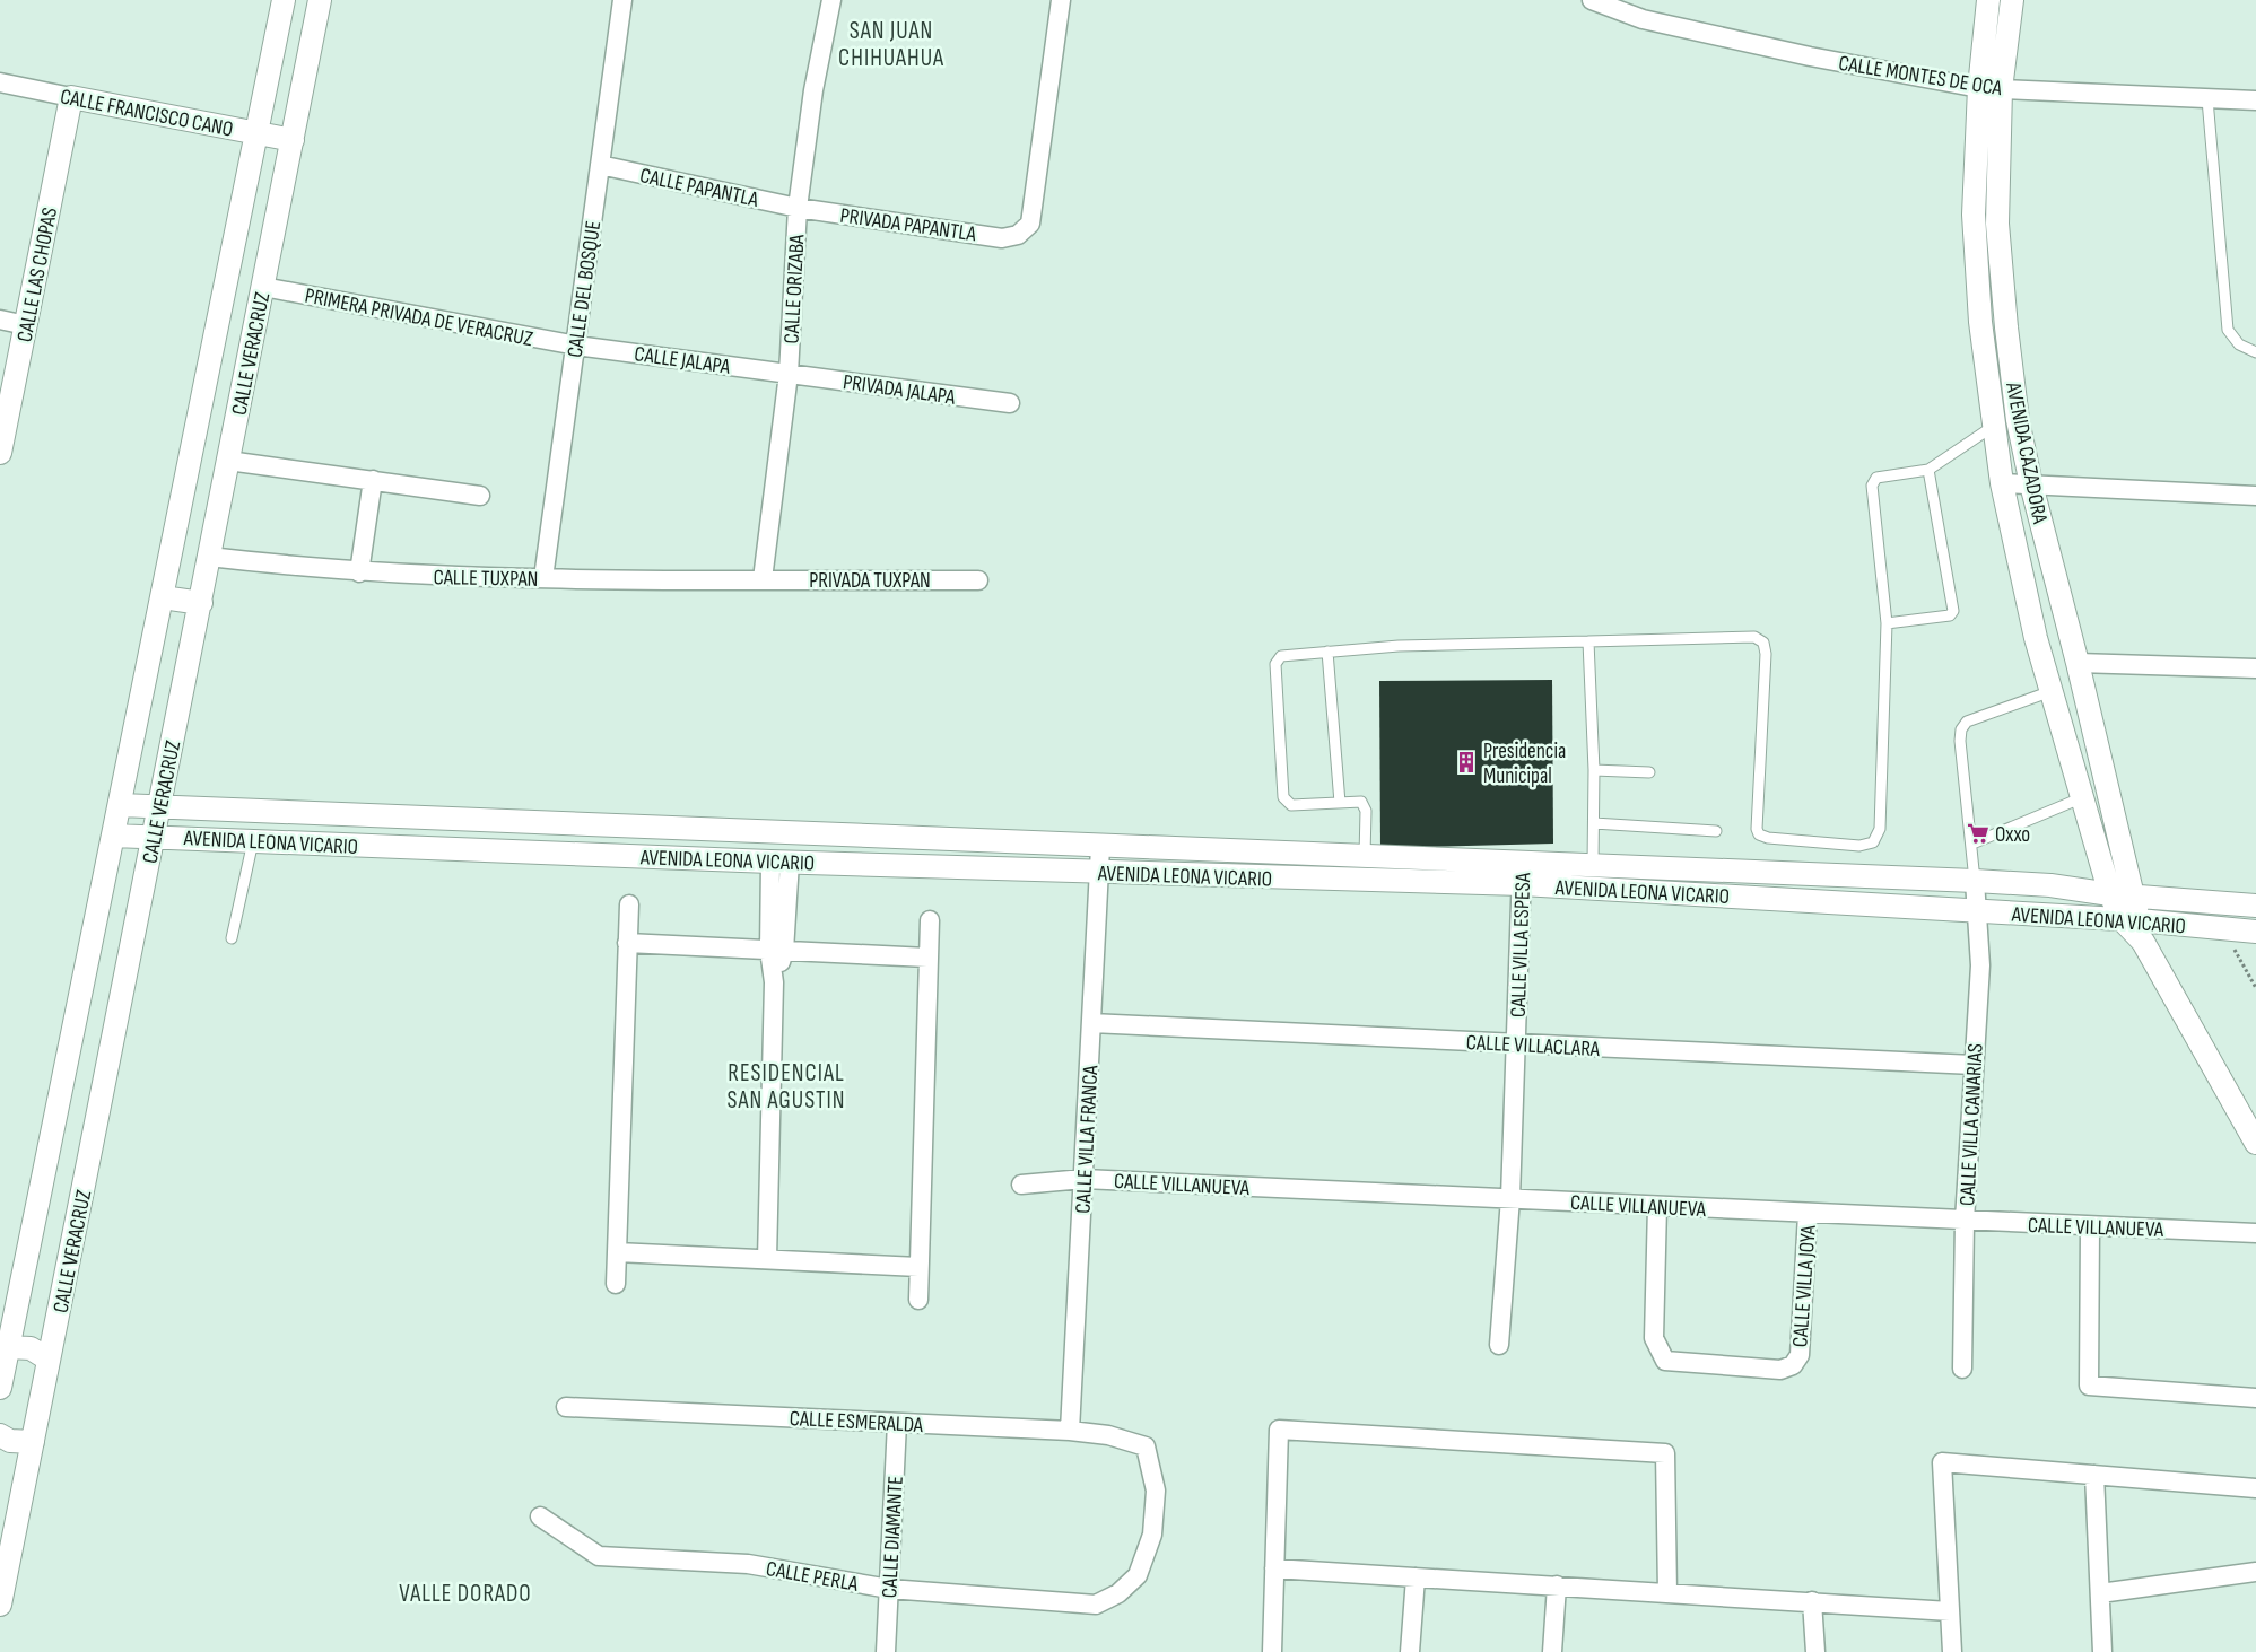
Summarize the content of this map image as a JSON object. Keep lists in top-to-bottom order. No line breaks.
{"streets":{"street":["CALLE MONTES DE OCA","CALLE FRANCISCO CANO","CALLE PAPANTLA","PRIVADA PAPANTLA","CALLE LAS CHOPAS","CALLE DEL BOSQUE","CALLE ORIZABA","PRIMERA PRIVADA DE VERACRUZ","CALLE VERACRUZ","CALLE JALAPA","PRIVADA JALAPA","AVENIDA CAZADORA","CALLE TUXPAN","PRIVADA TUXPAN","AVENIDA LEONA VICARIO","CALLE VILLA ESPESA","CALLE VILLACLARA","CALLE VILLA CANARIAS","CALLE VILLA FRANCA","CALLE VILLANUEVA","CALLE VILLA JOYA","CALLE ESMERALDA","CALLE DIAMANTE","CALLE PERLA"]},"crossings":[["CALLE MONTES DE OCA","AVENIDA CAZADORA"],["CALLE FRANCISCO CANO","CALLE LAS CHOPAS"],["CALLE FRANCISCO CANO","CALLE VERACRUZ"],["CALLE PAPANTLA","PRIVADA PAPANTLA"],["CALLE PAPANTLA","CALLE DEL BOSQUE"],["CALLE PAPANTLA","CALLE ORIZABA"],["PRIVADA PAPANTLA","CALLE ORIZABA"],["CALLE DEL BOSQUE","PRIMERA PRIVADA DE VERACRUZ"],["CALLE DEL BOSQUE","CALLE JALAPA"],["CALLE DEL BOSQUE","CALLE TUXPAN"],["CALLE ORIZABA","CALLE JALAPA"],["CALLE ORIZABA","PRIVADA JALAPA"],["CALLE ORIZABA","CALLE TUXPAN"],["CALLE ORIZABA","PRIVADA TUXPAN"],["PRIMERA PRIVADA DE VERACRUZ","CALLE VERACRUZ"],["PRIMERA PRIVADA DE VERACRUZ","CALLE JALAPA"],["CALLE VERACRUZ","CALLE TUXPAN"],["CALLE VERACRUZ","AVENIDA LEONA VICARIO"],["CALLE JALAPA","PRIVADA JALAPA"],["AVENIDA CAZADORA","AVENIDA LEONA VICARIO"],["CALLE TUXPAN","PRIVADA TUXPAN"],["AVENIDA LEONA VICARIO","CALLE VILLA ESPESA"],["AVENIDA LEONA VICARIO","CALLE VILLA CANARIAS"],["AVENIDA LEONA VICARIO","CALLE VILLA FRANCA"],["CALLE VILLA ESPESA","CALLE VILLACLARA"],["CALLE VILLA ESPESA","CALLE VILLANUEVA"],["CALLE VILLACLARA","CALLE VILLA CANARIAS"],["CALLE VILLACLARA","CALLE VILLA FRANCA"],["CALLE VILLA CANARIAS","CALLE VILLANUEVA"],["CALLE VILLA FRANCA","CALLE VILLANUEVA"],["CALLE VILLA FRANCA","CALLE ESMERALDA"],["CALLE VILLANUEVA","CALLE VILLA JOYA"],["CALLE ESMERALDA","CALLE DIAMANTE"],["CALLE ESMERALDA","CALLE PERLA"],["CALLE DIAMANTE","CALLE PERLA"]],"districts":["SAN JUAN CHIHUAHUA","RESIDENCIAL SAN AGUSTIN","VALLE DORADO"],"places":{"building":["Presidencia Municipal"],"supermarket":["Oxxo"]}}
